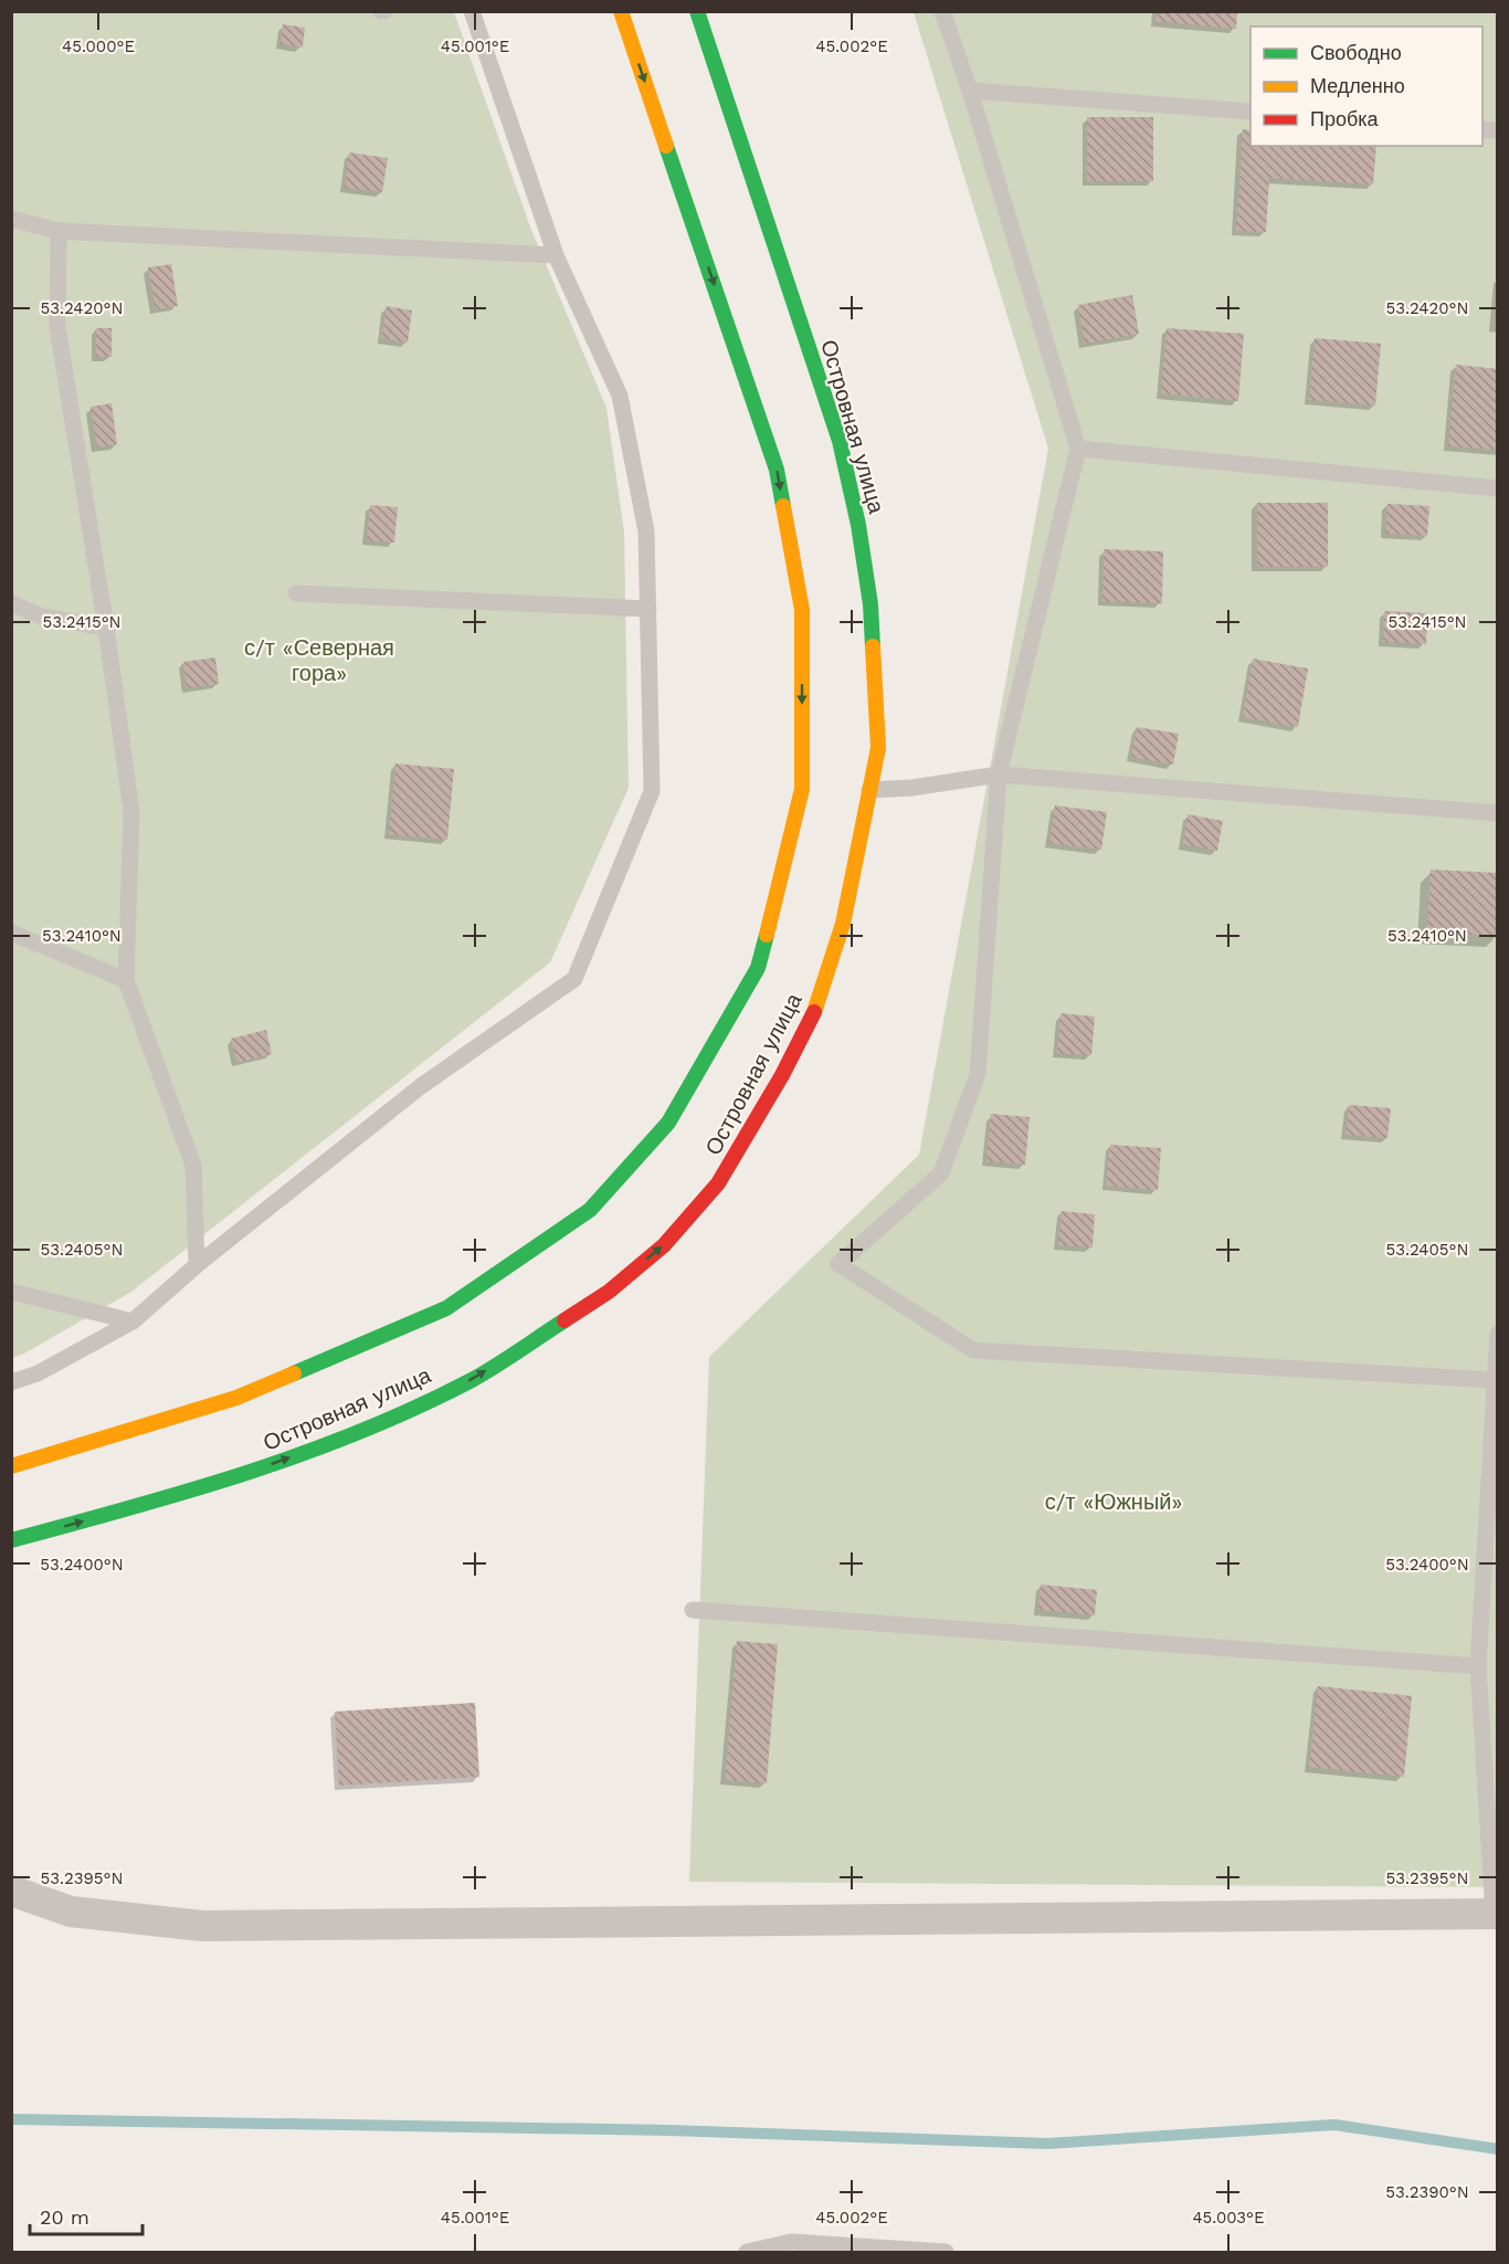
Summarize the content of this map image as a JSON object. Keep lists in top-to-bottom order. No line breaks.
{"streets":{"main road":["Островная улица"]},"one_way":["Островная улица"],"parks":["с/т «Северная гора»","с/т «Южный»"],"legend":["Свободно","Медленно","Пробка"],"scale_bar":"20 m","coordinates":["45.000°E","45.001°E","45.002°E","53.2420°N","53.2415°N","53.2410°N","53.2405°N","53.2400°N","53.2395°N","53.2390°N","45.003°E"]}
